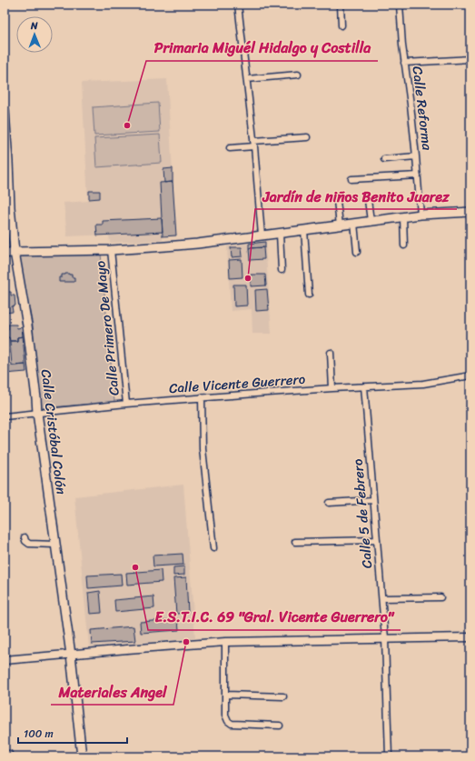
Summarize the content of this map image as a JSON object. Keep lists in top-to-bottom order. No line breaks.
{"streets":{"main road":["Calle Cristóbal Colón"],"street":["Calle Reforma","Calle Primero De Mayo","Calle Vicente Guerrero","Calle 5 de Febrero"]},"crossings":[["Calle Primero De Mayo","Calle Vicente Guerrero"],["Calle Vicente Guerrero","Calle Cristóbal Colón"],["Calle Vicente Guerrero","Calle 5 de Febrero"]],"places":["Primaria Miguél Hidalgo y Costilla","Jardín de niños Benito Juarez","E.S.T.I.C. 69 \"Gral. Vicente Guerrero\"","Materiales Angel"],"scale_bar":"100 m","north":"top"}
